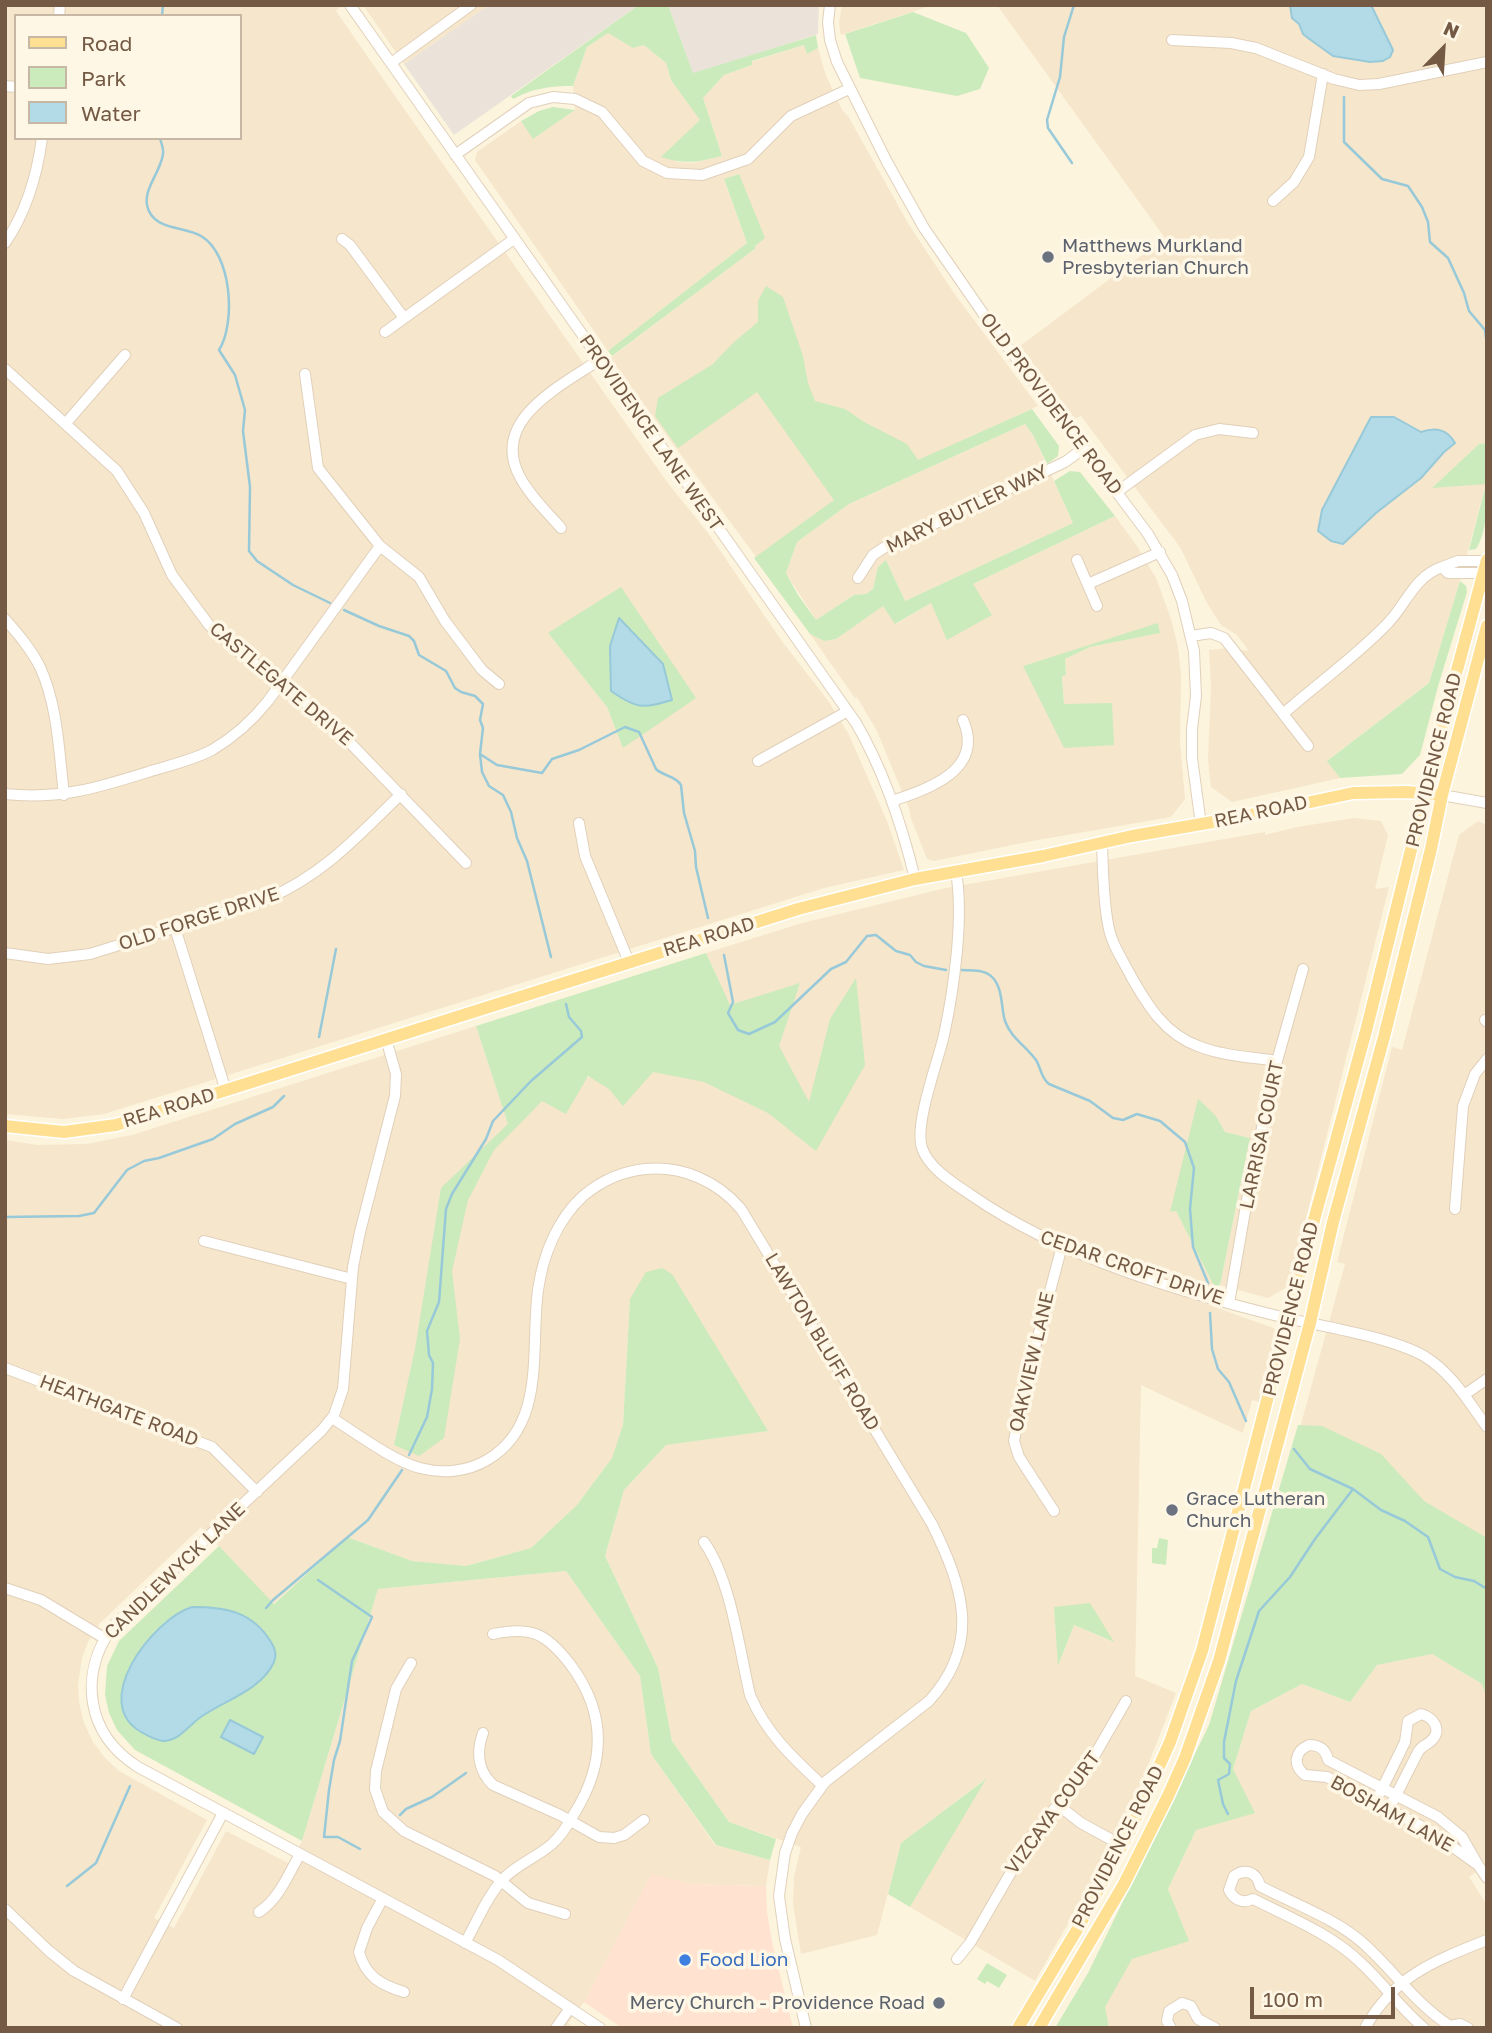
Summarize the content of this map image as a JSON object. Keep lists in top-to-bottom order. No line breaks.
{"streets":{"main road":["PROVIDENCE ROAD","REA ROAD"],"street":["OLD PROVIDENCE ROAD","PROVIDENCE LANE WEST","MARY BUTLER WAY","CASTLEGATE DRIVE","OLD FORGE DRIVE","LARRISA COURT","CEDAR CROFT DRIVE","LAWTON BLUFF ROAD","OAKVIEW LANE","HEATHGATE ROAD","CANDLEWYCK LANE","VIZCAYA COURT","BOSHAM LANE"]},"crossings":[["OLD PROVIDENCE ROAD","MARY BUTLER WAY"],["OLD PROVIDENCE ROAD","REA ROAD"],["PROVIDENCE LANE WEST","REA ROAD"],["CASTLEGATE DRIVE","OLD FORGE DRIVE"],["PROVIDENCE ROAD","REA ROAD"],["PROVIDENCE ROAD","CEDAR CROFT DRIVE"],["REA ROAD","CEDAR CROFT DRIVE"],["REA ROAD","CANDLEWYCK LANE"],["LARRISA COURT","CEDAR CROFT DRIVE"],["CEDAR CROFT DRIVE","OAKVIEW LANE"],["LAWTON BLUFF ROAD","CANDLEWYCK LANE"],["HEATHGATE ROAD","CANDLEWYCK LANE"]],"places":["Matthews Murkland Presbyterian Church","Grace Lutheran Church","Food Lion","Mercy Church - Providence Road"],"legend":["Road","Park","Water"],"scale_bar":"100 m","north":"top right"}
